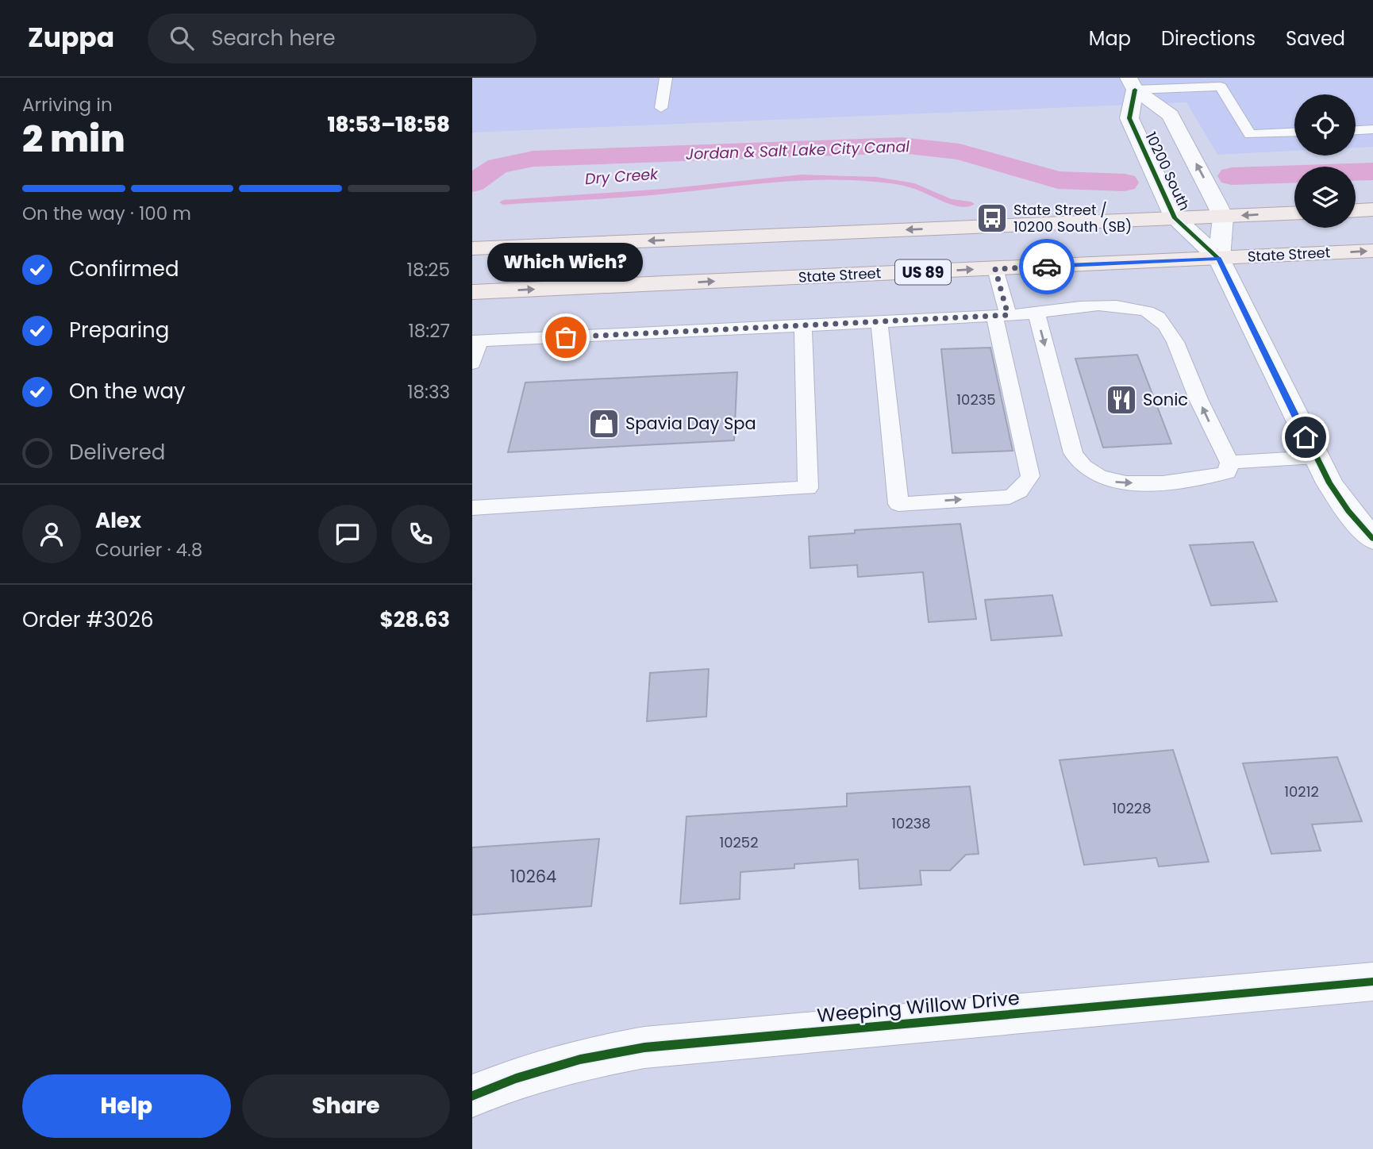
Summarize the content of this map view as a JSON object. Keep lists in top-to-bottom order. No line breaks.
{"streets":{"main road":["State Street","US 89"],"street":["10200 South","Weeping Willow Drive"]},"crossings":[["10200 South","State Street"]],"water":["Jordan & Salt Lake City Canal","Dry Creek"],"places":{"bus stop":["State Street / 10200 South (SB)"],"other":["Which Wich?"],"restaurant":["Sonic"],"shop":["Spavia Day Spa"]},"house_numbers":["10235","10212","10228","10238","10252","10264"],"page":{"header":"Zuppa","search":"Search here","nav":["Map","Directions","Saved"],"heading":["2 min","Arriving in","18:53–18:58"],"panel":["Alex","Courier · 4.8","Order #3026","$28.63"],"bar":"On the way · 100 m","list":[["Confirmed","18:25"],["Preparing","18:27"],["On the way","18:33"],"Delivered"],"bubble":"Which Wich?","buttons":["Help","Share"]}}
